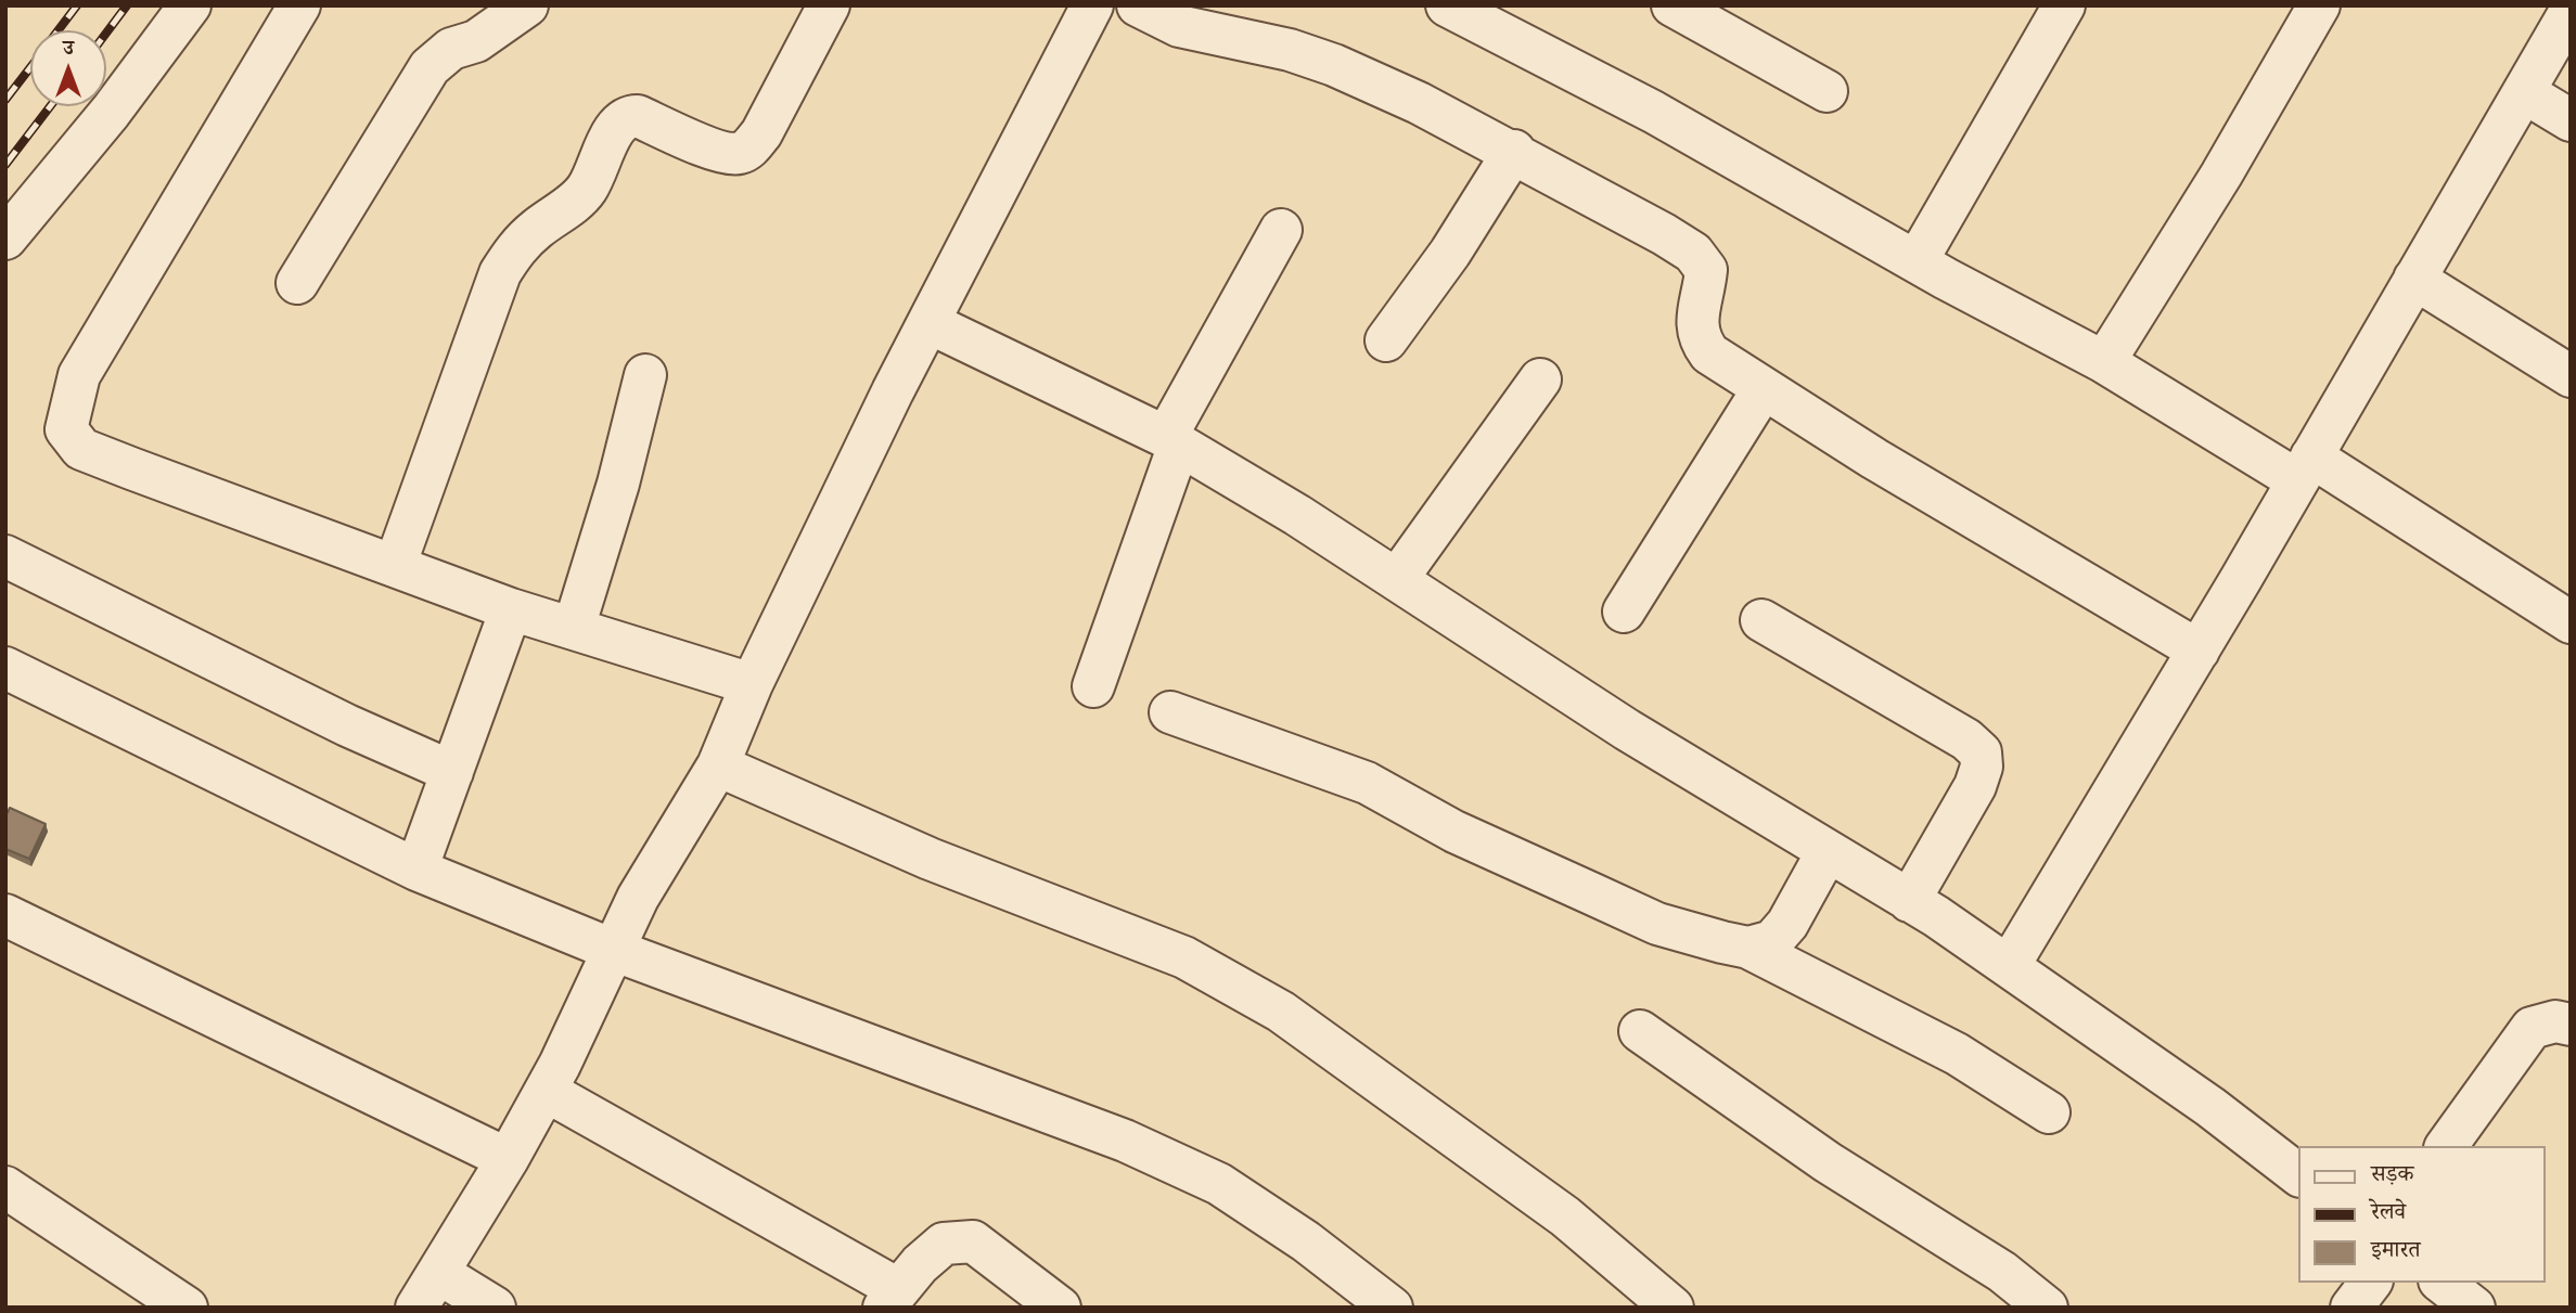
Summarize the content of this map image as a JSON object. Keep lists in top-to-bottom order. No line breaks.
{"legend":["सड़क","रेलवे","इमारत"],"north":"top"}
